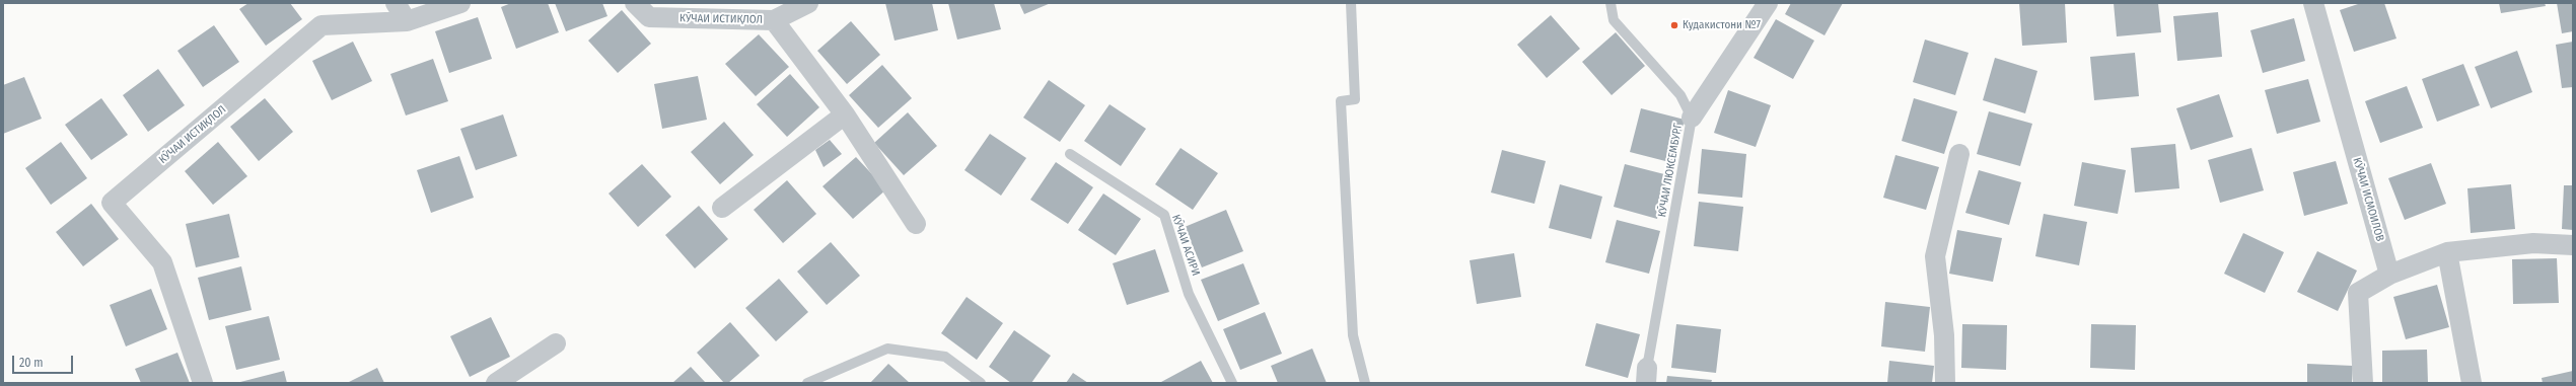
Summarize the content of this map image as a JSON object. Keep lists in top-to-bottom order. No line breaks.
{"streets":{"street":["КӮЧАИ ИСТИҚЛОЛ","КӮЧАИ ИСМОИЛОВ"],"lane":["КӮЧАИ ЛЮКСЕМБУРГ","КӮЧАИ АСИРИ"]},"places":["Кудакистони №7"],"scale_bar":"20 m"}
